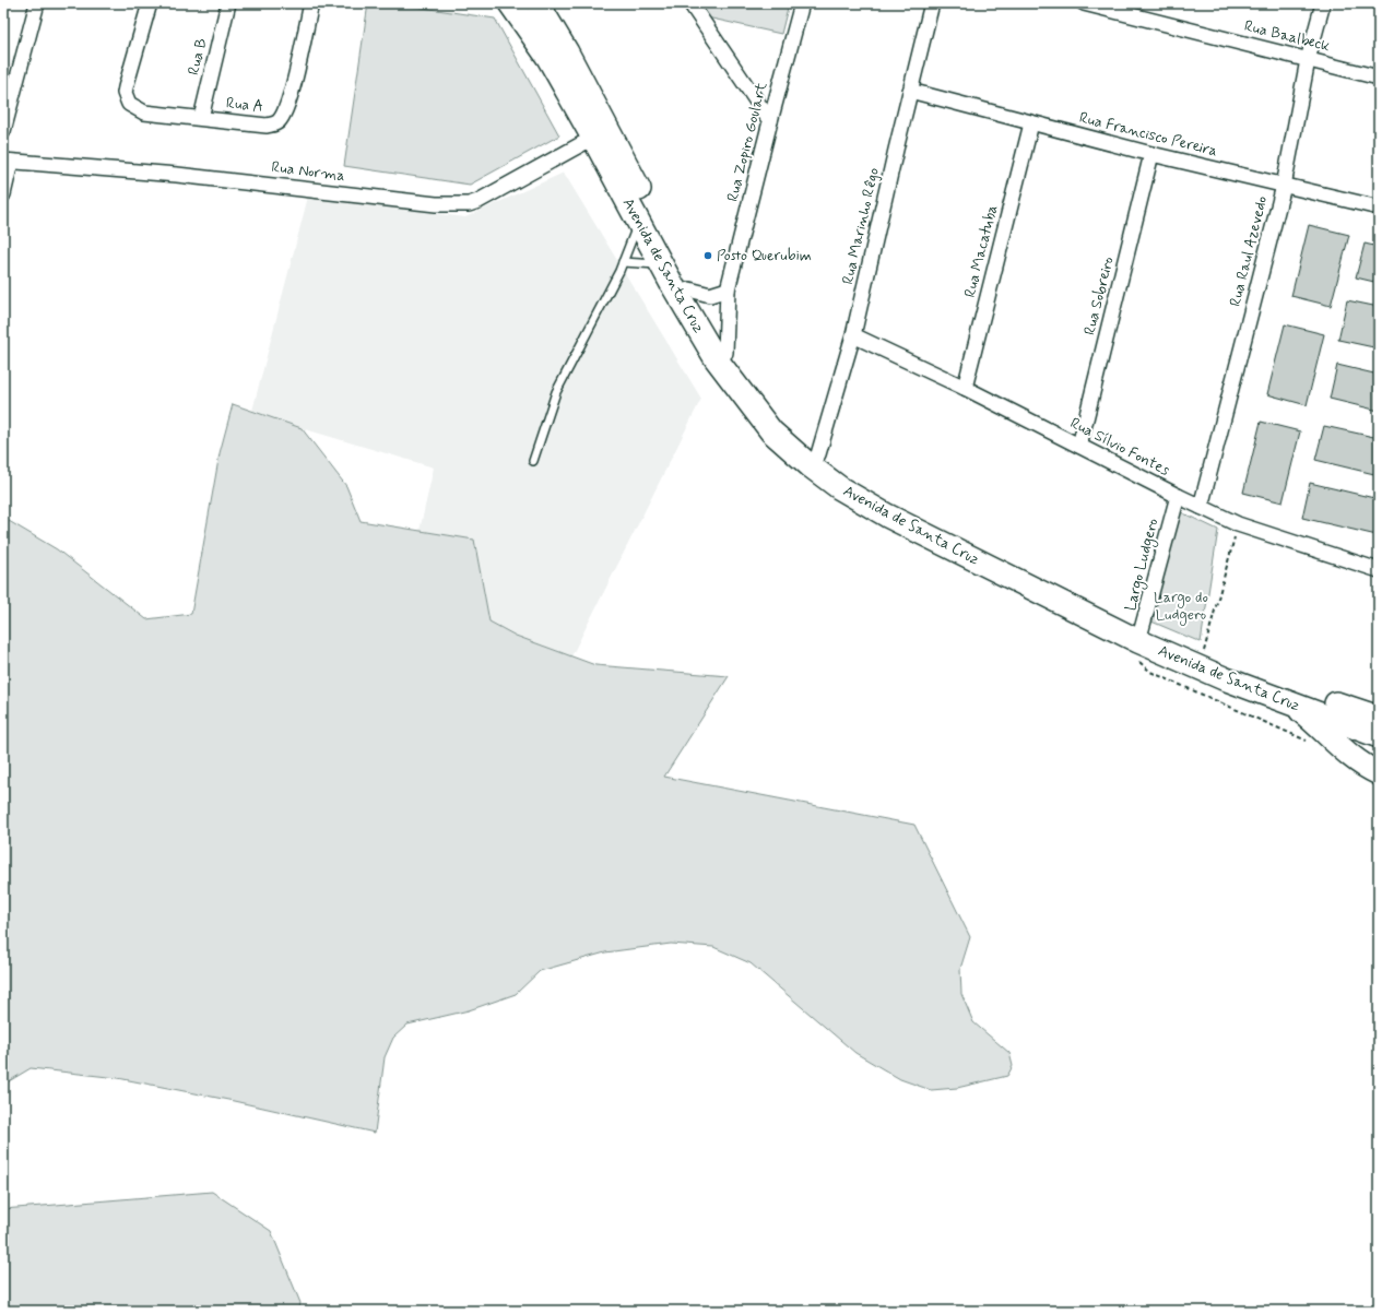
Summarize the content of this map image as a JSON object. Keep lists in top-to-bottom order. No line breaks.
{"streets":{"main road":["Avenida de Santa Cruz"],"street":["Rua Baalbeck","Rua B","Rua A","Rua Francisco Pereira","Rua Zopiro Goulart","Rua Norma","Rua Marinho Rêgo","Rua Macatuba","Rua Raul Azevedo","Rua Sobreiro","Rua Sílvio Fontes","Largo Ludgero"]},"crossings":[["Rua Baalbeck","Rua Raul Azevedo"],["Rua B","Rua A"],["Rua Francisco Pereira","Rua Marinho Rêgo"],["Rua Francisco Pereira","Rua Macatuba"],["Rua Francisco Pereira","Rua Raul Azevedo"],["Rua Francisco Pereira","Rua Sobreiro"],["Rua Zopiro Goulart","Avenida de Santa Cruz"],["Rua Norma","Avenida de Santa Cruz"],["Rua Marinho Rêgo","Avenida de Santa Cruz"],["Rua Marinho Rêgo","Rua Sílvio Fontes"],["Rua Macatuba","Rua Sílvio Fontes"],["Rua Raul Azevedo","Rua Sílvio Fontes"],["Avenida de Santa Cruz","Largo Ludgero"],["Rua Sobreiro","Rua Sílvio Fontes"],["Rua Sílvio Fontes","Largo Ludgero"]],"parks":["Largo do Ludgero"],"places":["Posto Querubim"]}
